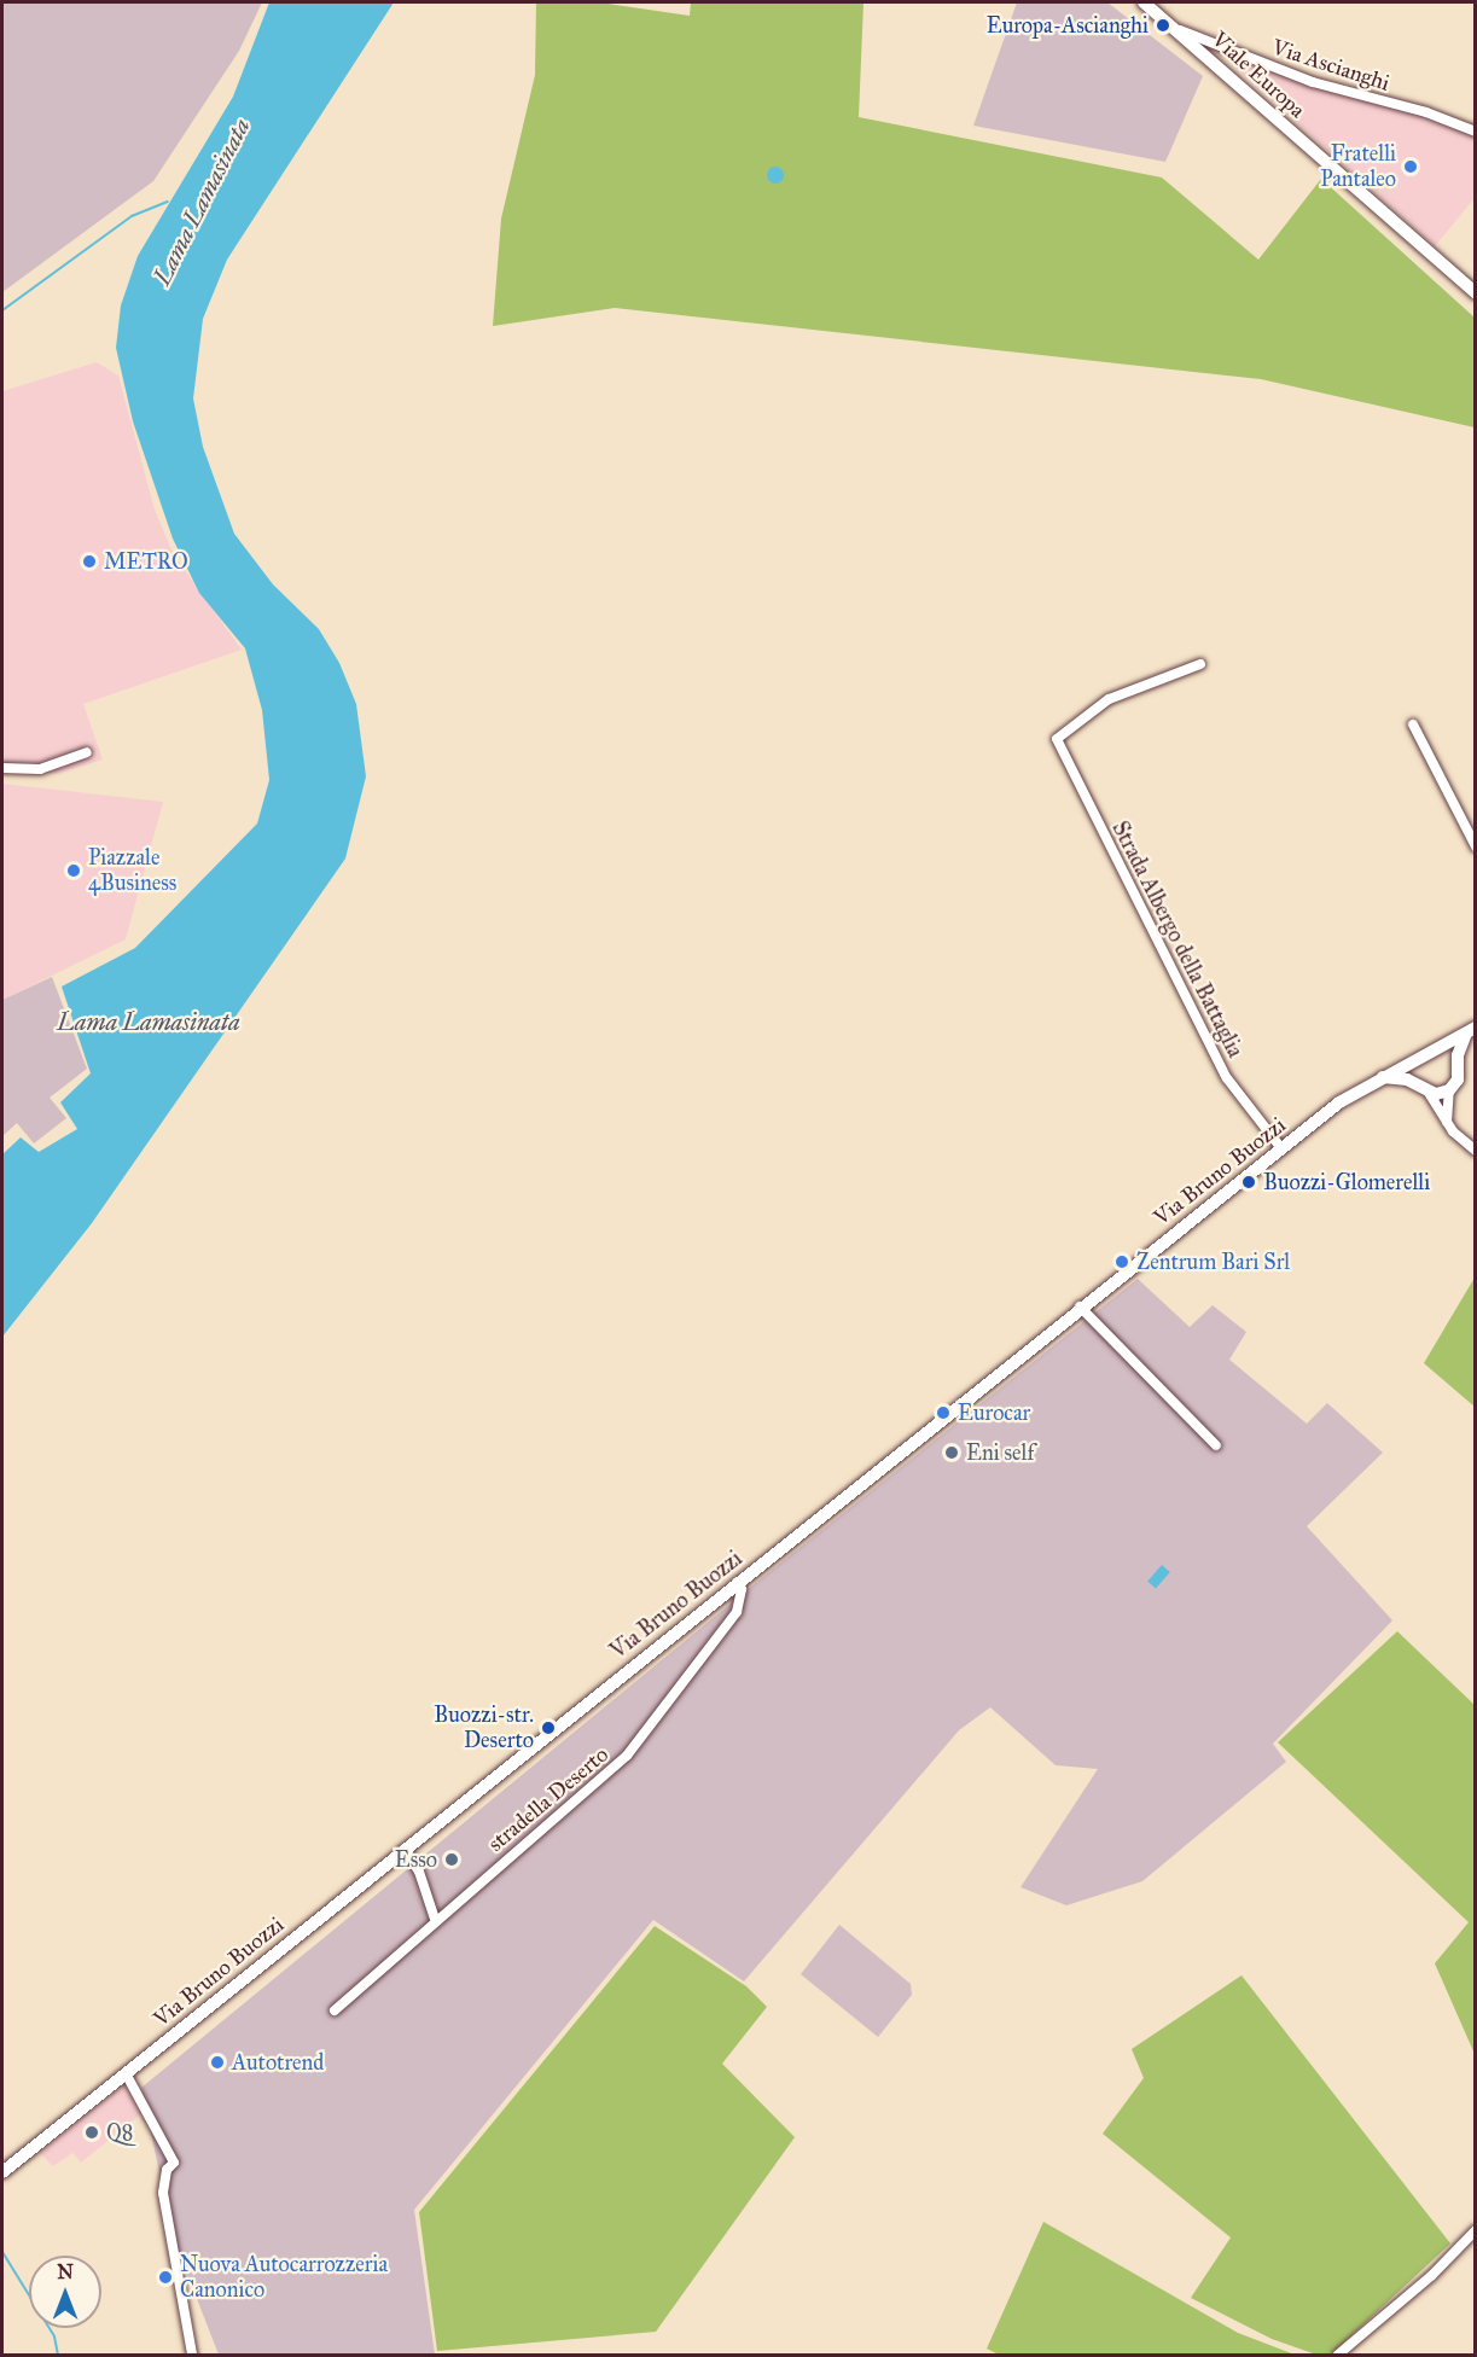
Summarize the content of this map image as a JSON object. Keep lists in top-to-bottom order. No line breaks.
{"streets":{"main road":["Viale Europa","Via Bruno Buozzi"],"street":["Via Ascianghi","Strada Albergo della Battaglia","stradella Deserto"]},"crossings":[["Via Ascianghi","Viale Europa"],["Strada Albergo della Battaglia","Via Bruno Buozzi"],["Via Bruno Buozzi","stradella Deserto"]],"water":["Lama Lamasinata"],"places":["Europa-Ascianghi","Fratelli Pantaleo","METRO","Piazzale 4Business","Buozzi-Glomerelli","Zentrum Bari Srl","Eurocar","Eni self","Buozzi-str. Deserto","Esso","Autotrend","Q8","Nuova Autocarrozzeria Canonico"],"north":"top"}
